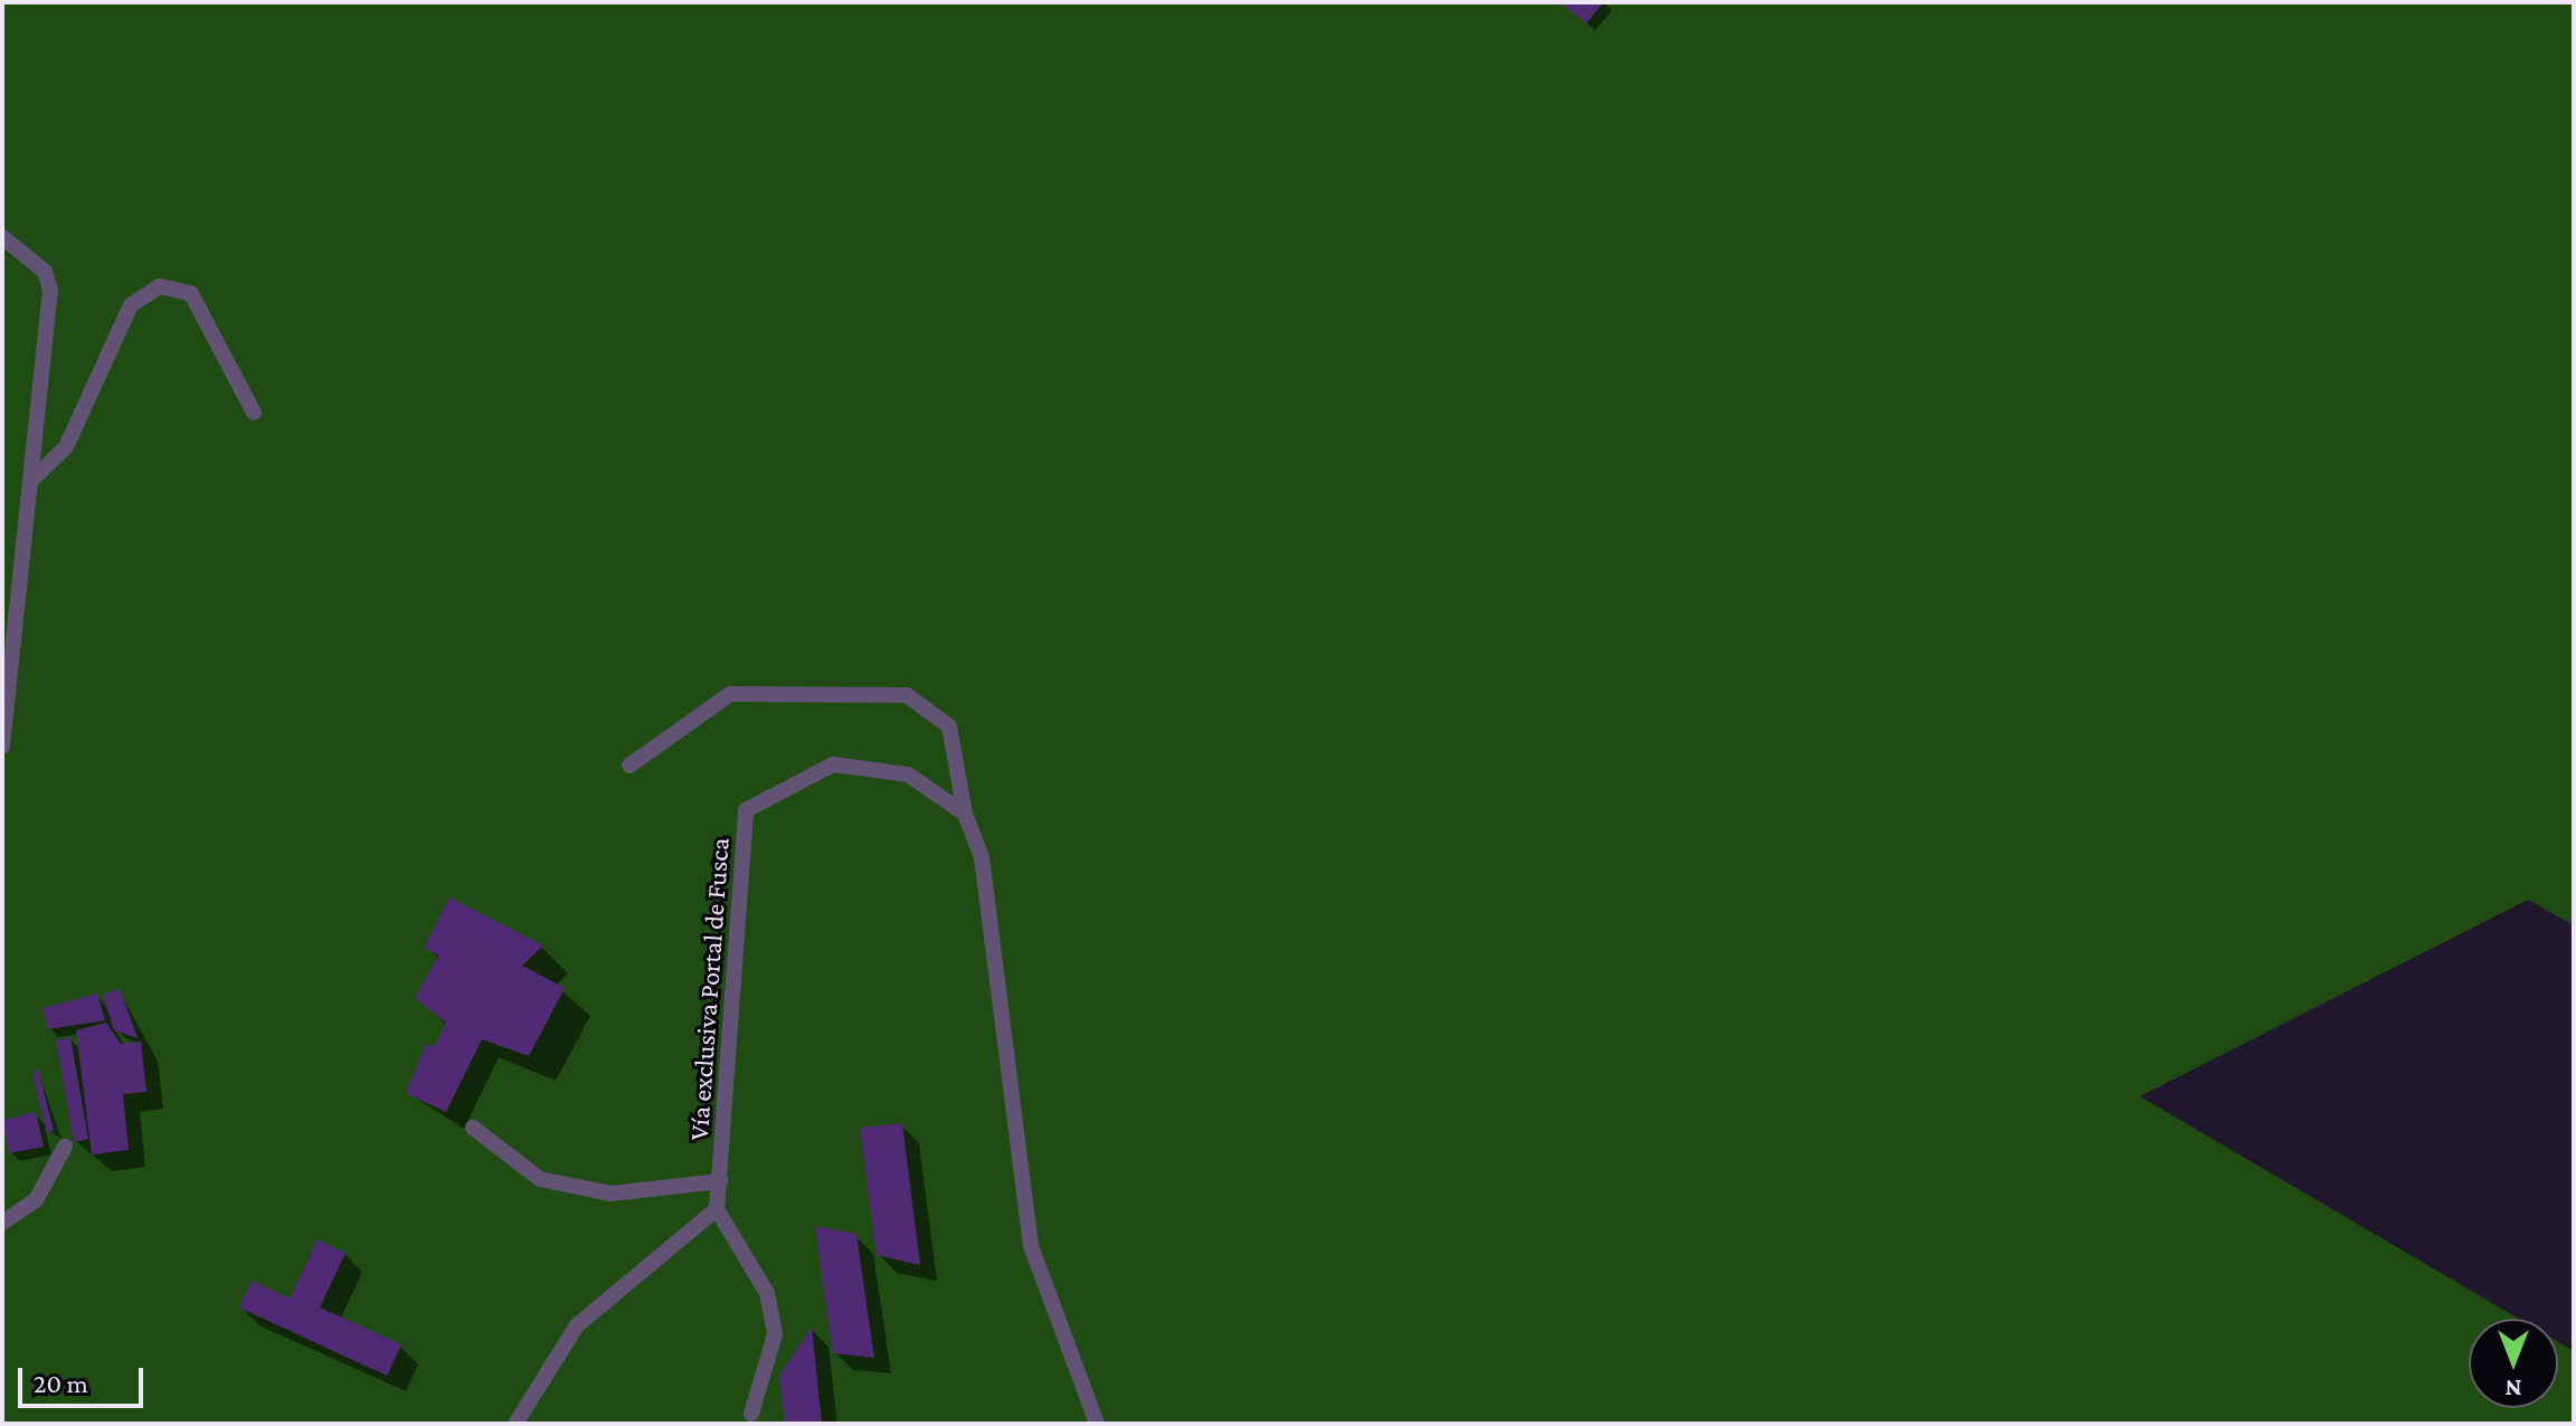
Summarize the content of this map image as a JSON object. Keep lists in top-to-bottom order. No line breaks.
{"streets":{"lane":["Vía exclusiva Portal de Fusca"]},"scale_bar":"20 m","north":"bottom"}
